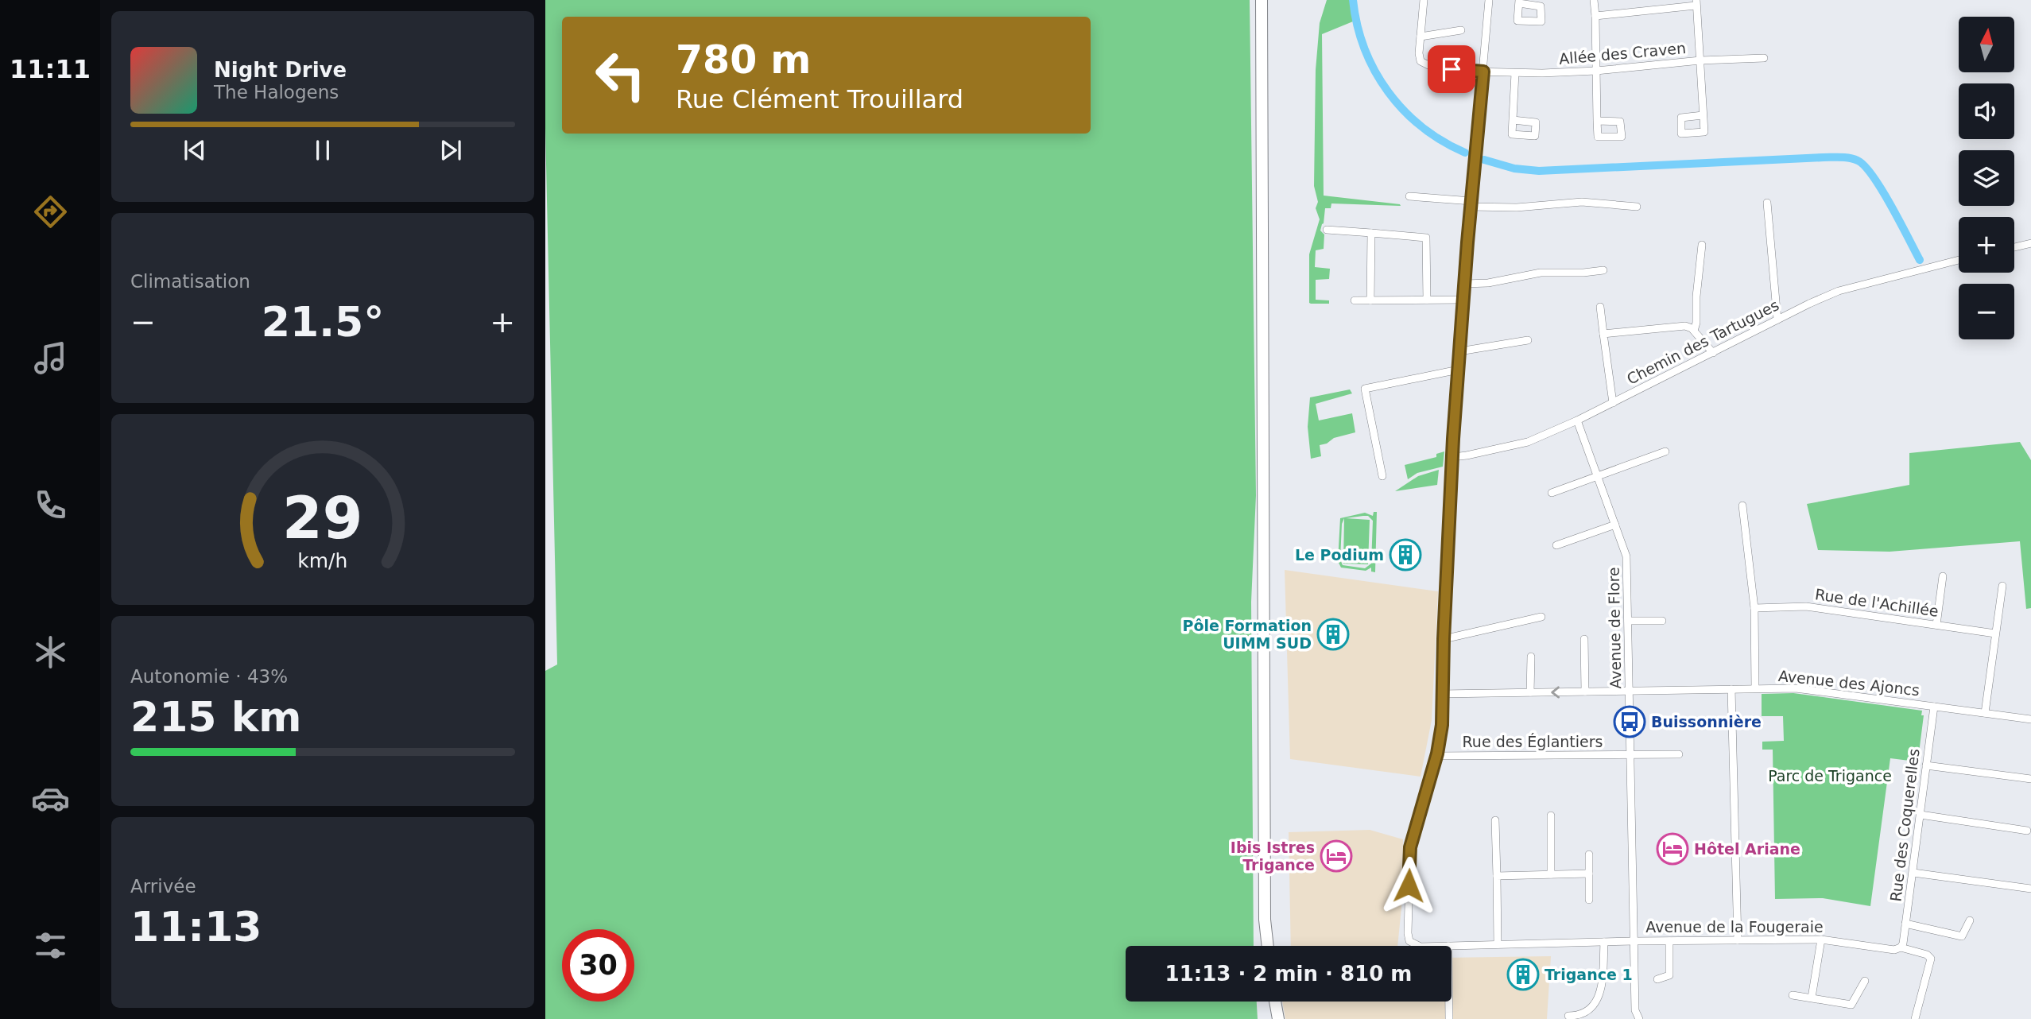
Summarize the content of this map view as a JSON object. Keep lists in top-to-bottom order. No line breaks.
{"streets":{"street":["Allée des Craven","Chemin des Tartugues","Rue de l'Achillée","Avenue de Flore","Avenue des Ajoncs","Rue des Églantiers","Rue des Coquerelles","Avenue de la Fougeraie"]},"crossings":[["Chemin des Tartugues","Avenue de Flore"],["Avenue de Flore","Avenue des Ajoncs"],["Avenue de Flore","Rue des Églantiers"],["Avenue de Flore","Avenue de la Fougeraie"],["Avenue des Ajoncs","Rue des Coquerelles"],["Rue des Églantiers","Avenue de la Fougeraie"],["Rue des Coquerelles","Avenue de la Fougeraie"]],"parks":["Parc de Trigance"],"places":{"building":["Le Podium","Pôle Formation UIMM SUD","Trigance 1"],"bus stop":["Buissonnière"],"hotel":["Hôtel Ariane","Ibis Istres Trigance"]},"north":"top","page":{"tabs":"11:11","map_buttons":["+","−"],"turn":["780 m","Rue Clément Trouillard"],"song":["Night Drive","The Halogens"],"tile":["Climatisation",["Autonomie · 43%","215 km"],["Arrivée","11:13"]],"heat":["−","21.5°","+"],"limit":"30","trip":"11:13 · 2 min · 810 m","gauge":["29","km/h"]}}
